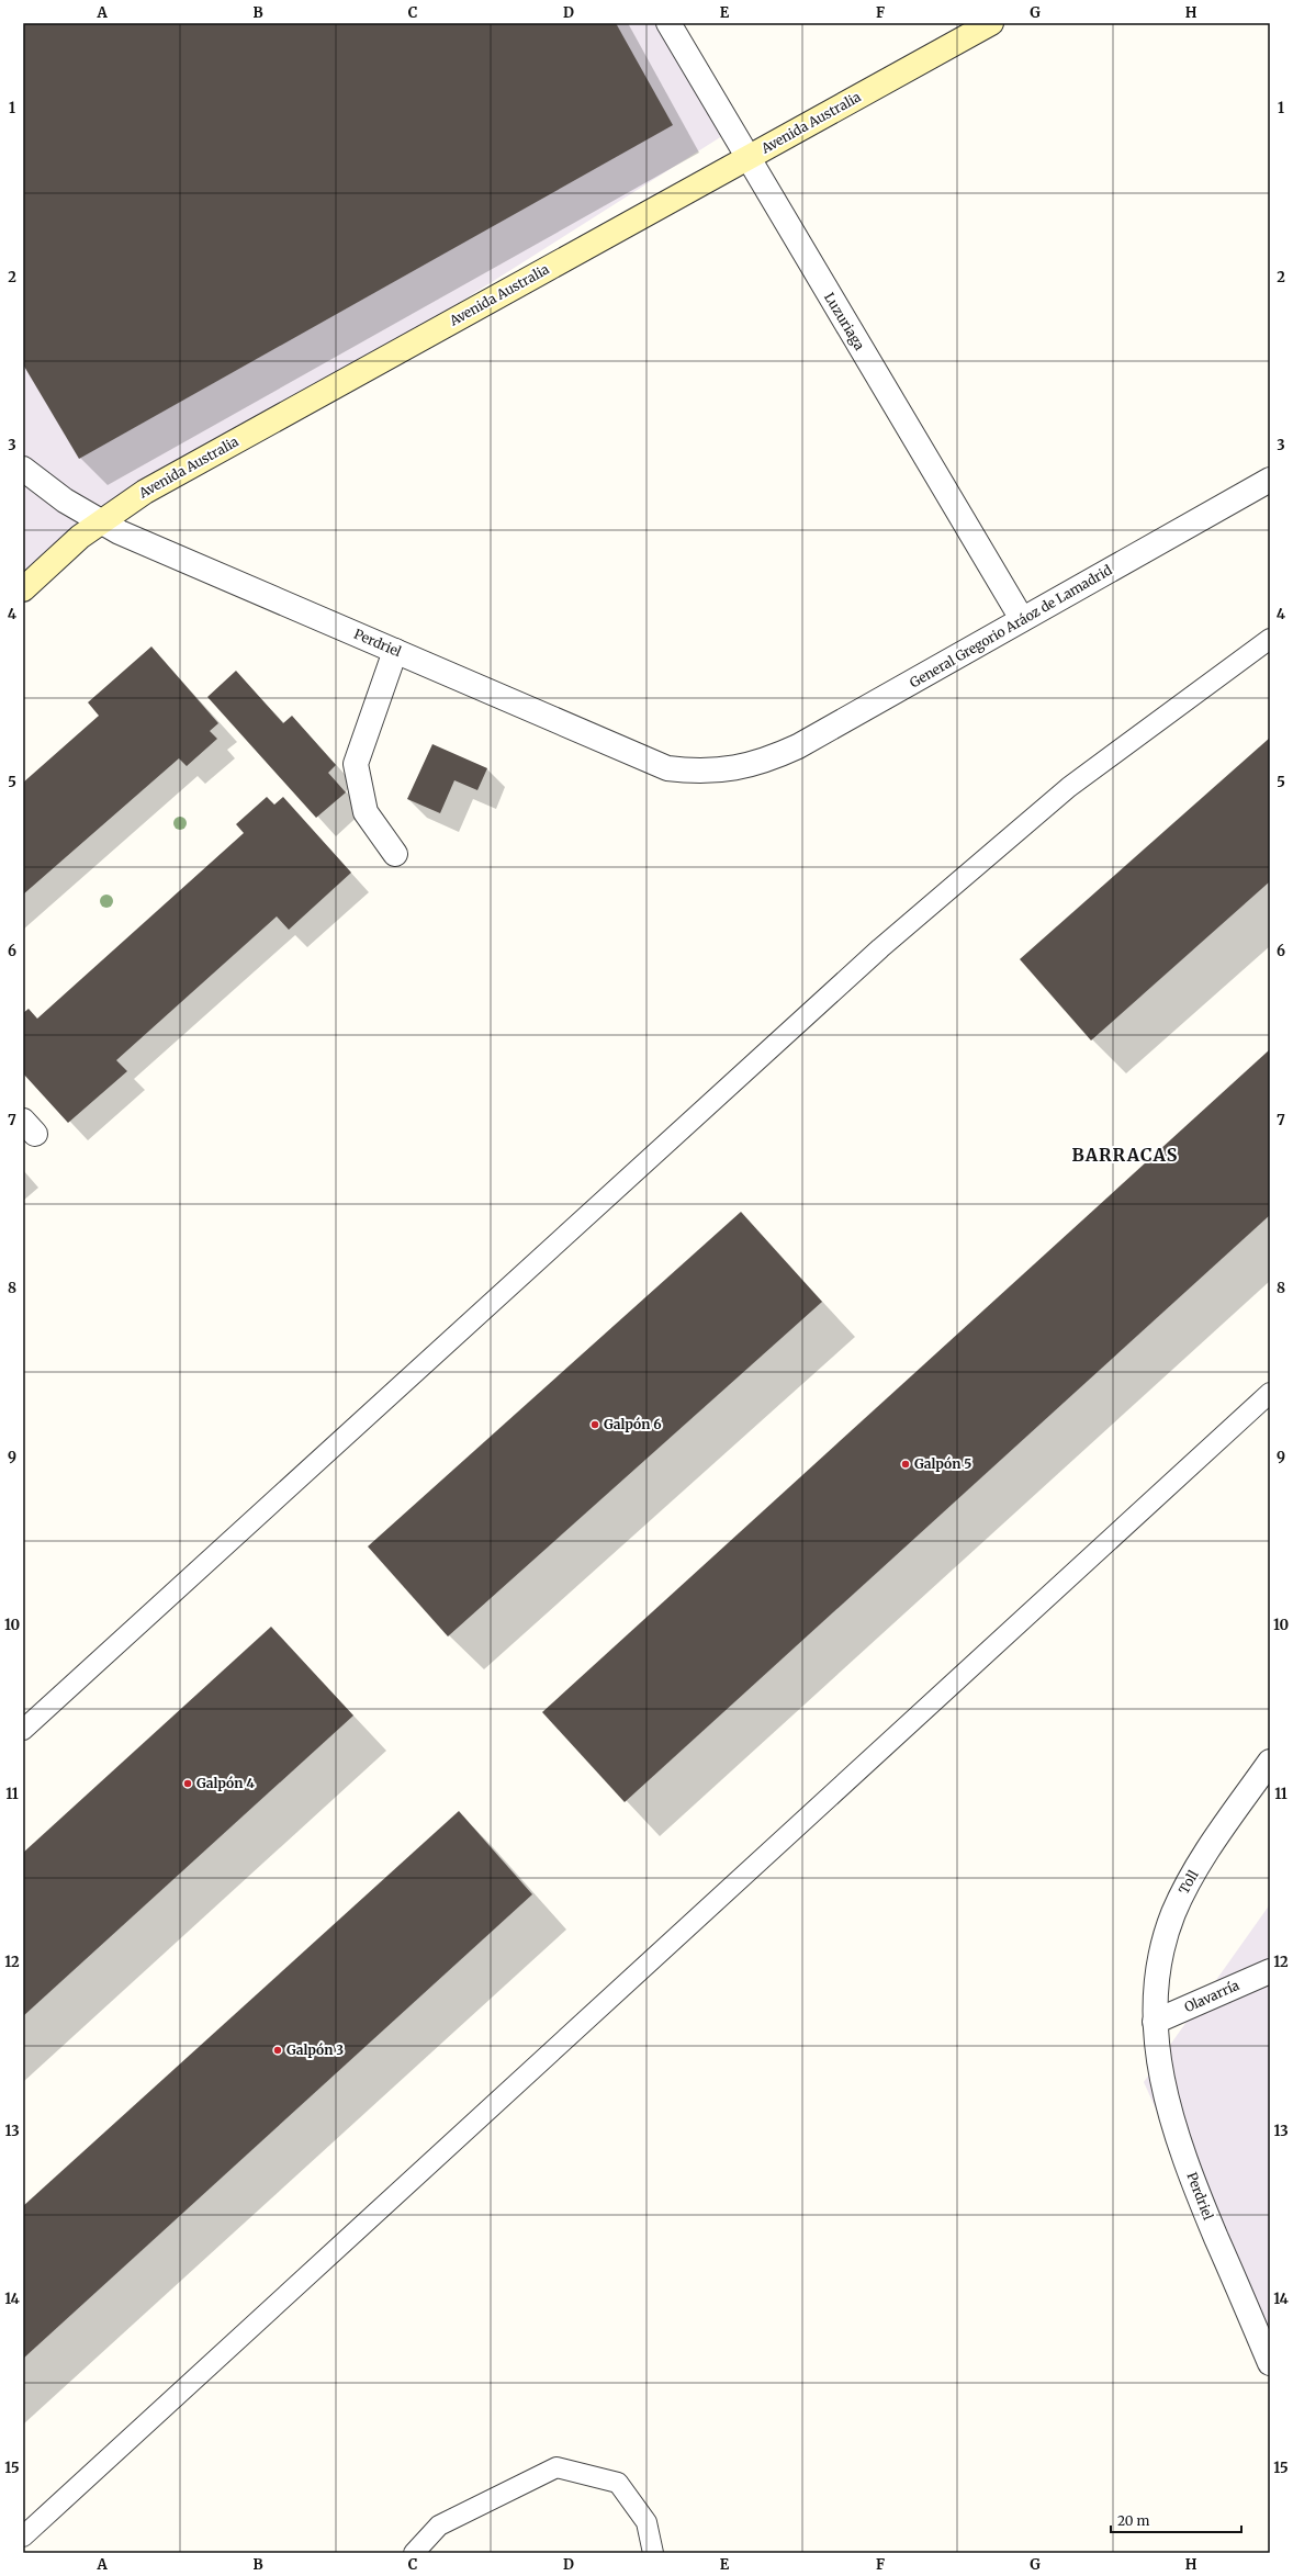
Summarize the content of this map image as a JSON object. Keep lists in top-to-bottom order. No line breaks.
{"streets":{"main road":["Avenida Australia"],"street":["Luzuriaga","General Gregorio Aráoz de Lamadrid","Perdriel","Toll","Olavarría"]},"crossings":[["Avenida Australia","Luzuriaga"],["Avenida Australia","Perdriel"],["Luzuriaga","General Gregorio Aráoz de Lamadrid"],["General Gregorio Aráoz de Lamadrid","Perdriel"],["Perdriel","Toll"],["Perdriel","Olavarría"],["Toll","Olavarría"]],"districts":["BARRACAS"],"places":["Galpón 6","Galpón 5","Galpón 4","Galpón 3"],"scale_bar":"20 m","grid":{"columns":["A","B","C","D","E","F","G","H"],"rows":["1","2","3","4","5","6","7","8","9","10","11","12","13","14","15"]}}
